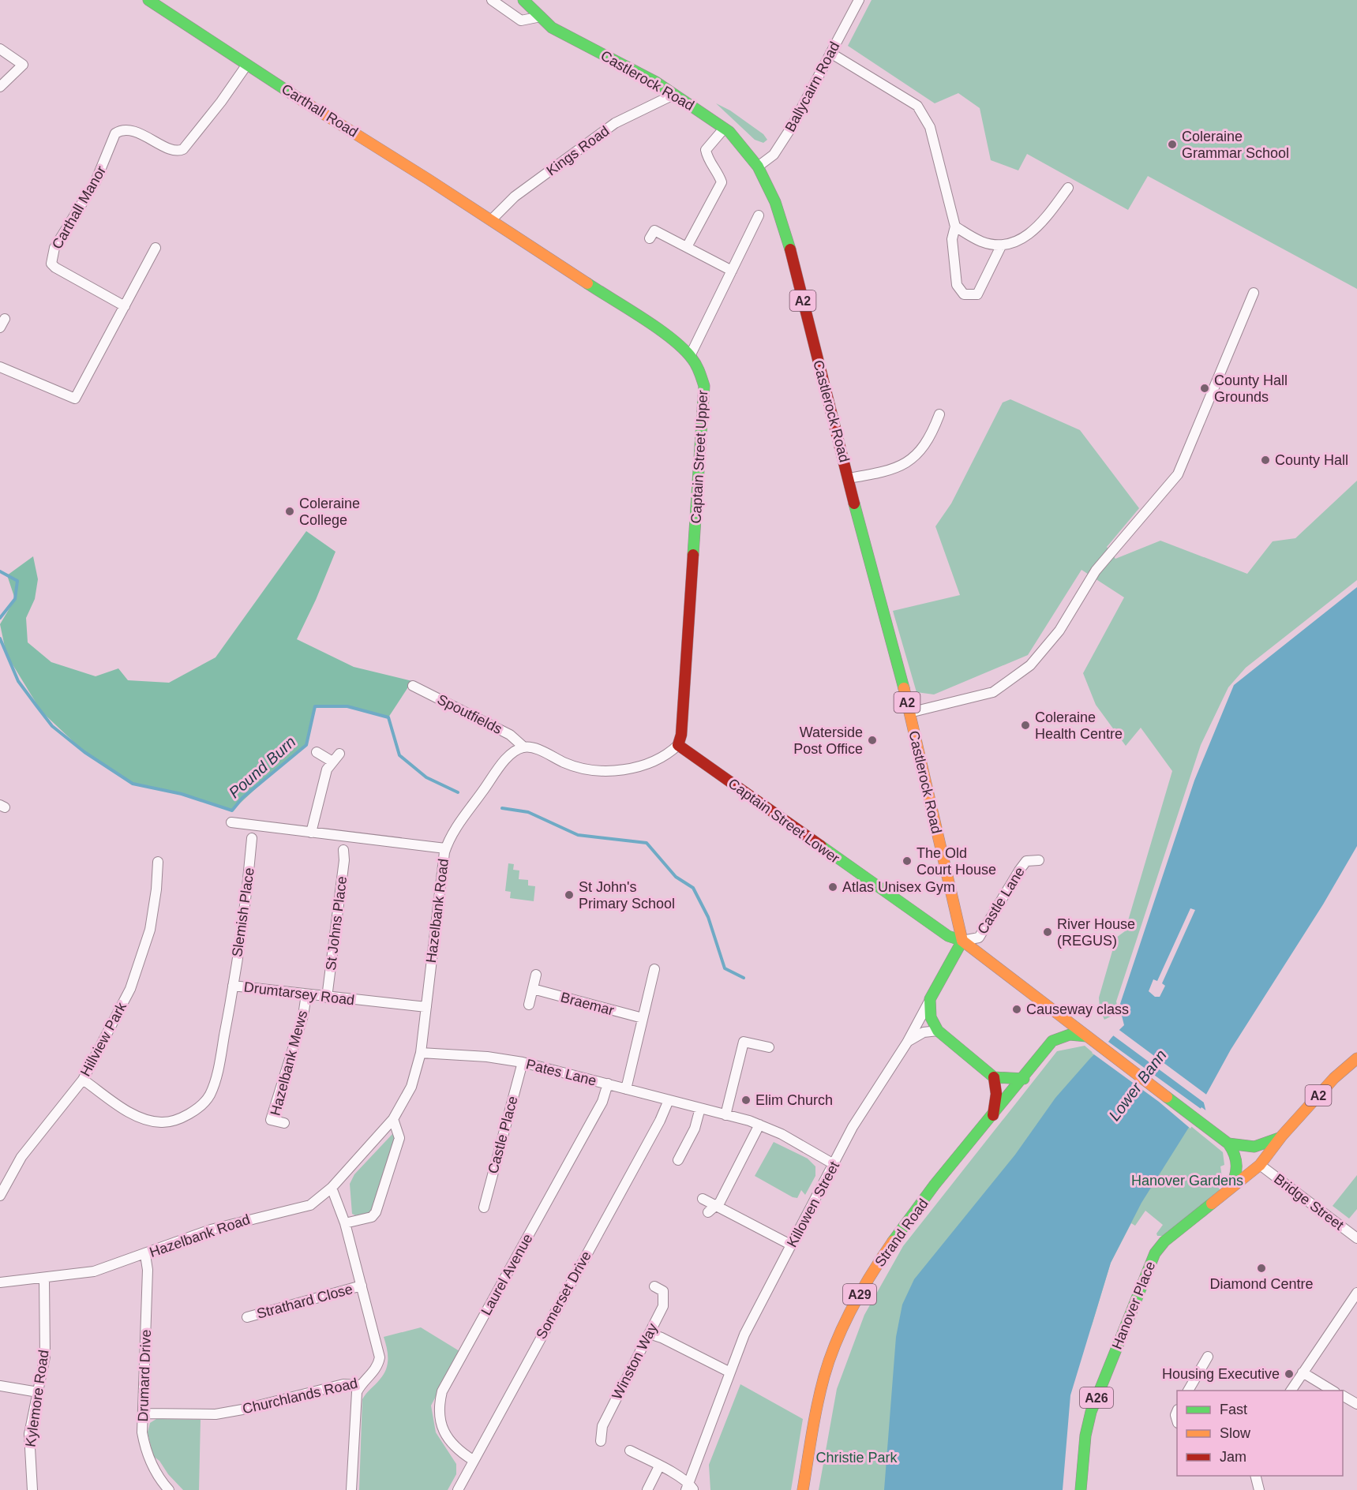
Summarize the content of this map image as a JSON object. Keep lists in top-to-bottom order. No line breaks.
{"streets":{"main road":["Castlerock Road","Carthall Road","A2","Captain Street Upper","Captain Street Lower","Killowen Street","Strand Road","A29","Hanover Place","A26"],"street":["Ballycairn Road","Kings Road","Carthall Manor","Spoutfields","Castle Lane","Hazelbank Road","Slemish Place","St Johns Place","Drumtarsey Road","Braemar","Hillview Park","Hazelbank Mews","Pates Lane","Castle Place","Bridge Street","Laurel Avenue","Somerset Drive","Strathard Close","Winston Way","Drumard Drive","Churchlands Road","Kylemore Road"]},"crossings":[["Castlerock Road","Ballycairn Road"],["Castlerock Road","Kings Road"],["Castlerock Road","Captain Street Lower"],["Castlerock Road","Castle Lane"],["Castlerock Road","Killowen Street"],["Carthall Road","Kings Road"],["Carthall Road","Carthall Manor"],["Carthall Road","Captain Street Upper"],["Kings Road","Captain Street Upper"],["A2","Captain Street Lower"],["A2","Bridge Street"],["A2","Hanover Place"],["Captain Street Upper","Captain Street Lower"],["Spoutfields","Hazelbank Road"],["Captain Street Lower","Castle Lane"],["Captain Street Lower","Killowen Street"],["Castle Lane","Killowen Street"],["Hazelbank Road","Drumtarsey Road"],["Hazelbank Road","Pates Lane"],["Hazelbank Road","Drumard Drive"],["Hazelbank Road","Churchlands Road"],["Hazelbank Road","Kylemore Road"],["Slemish Place","Drumtarsey Road"],["St Johns Place","Drumtarsey Road"],["Drumtarsey Road","Hillview Park"],["Drumtarsey Road","Hazelbank Mews"],["Pates Lane","Castle Place"],["Pates Lane","Killowen Street"],["Pates Lane","Laurel Avenue"],["Pates Lane","Somerset Drive"],["Bridge Street","Hanover Place"],["Laurel Avenue","Somerset Drive"],["Strathard Close","Churchlands Road"],["Drumard Drive","Churchlands Road"]],"water":["Pound Burn","Lower Bann"],"parks":["Hanover Gardens","Christie Park"],"places":["Coleraine Grammar School","County Hall Grounds","County Hall","Coleraine College","Coleraine Health Centre","Waterside Post Office","The Old Court House","Atlas Unisex Gym","St John's Primary School","River House (REGUS)","Causeway class","Elim Church","Diamond Centre","Housing Executive"],"legend":["Fast","Slow","Jam"]}
